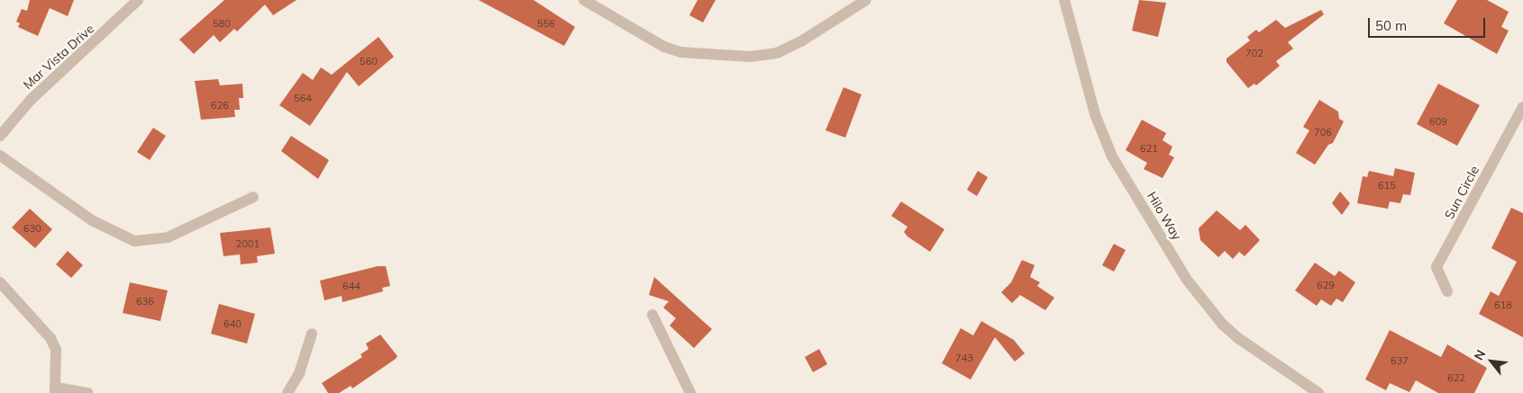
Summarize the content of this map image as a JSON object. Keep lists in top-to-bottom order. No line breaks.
{"streets":{"street":["Mar Vista Drive","Sun Circle","Hilo Way"]},"house_numbers":["580","556","702","560","564","626","609","706","621","615","630","2001","629","644","636","618","640","743","637","622"],"scale_bar":"50 m","north":"top left"}
